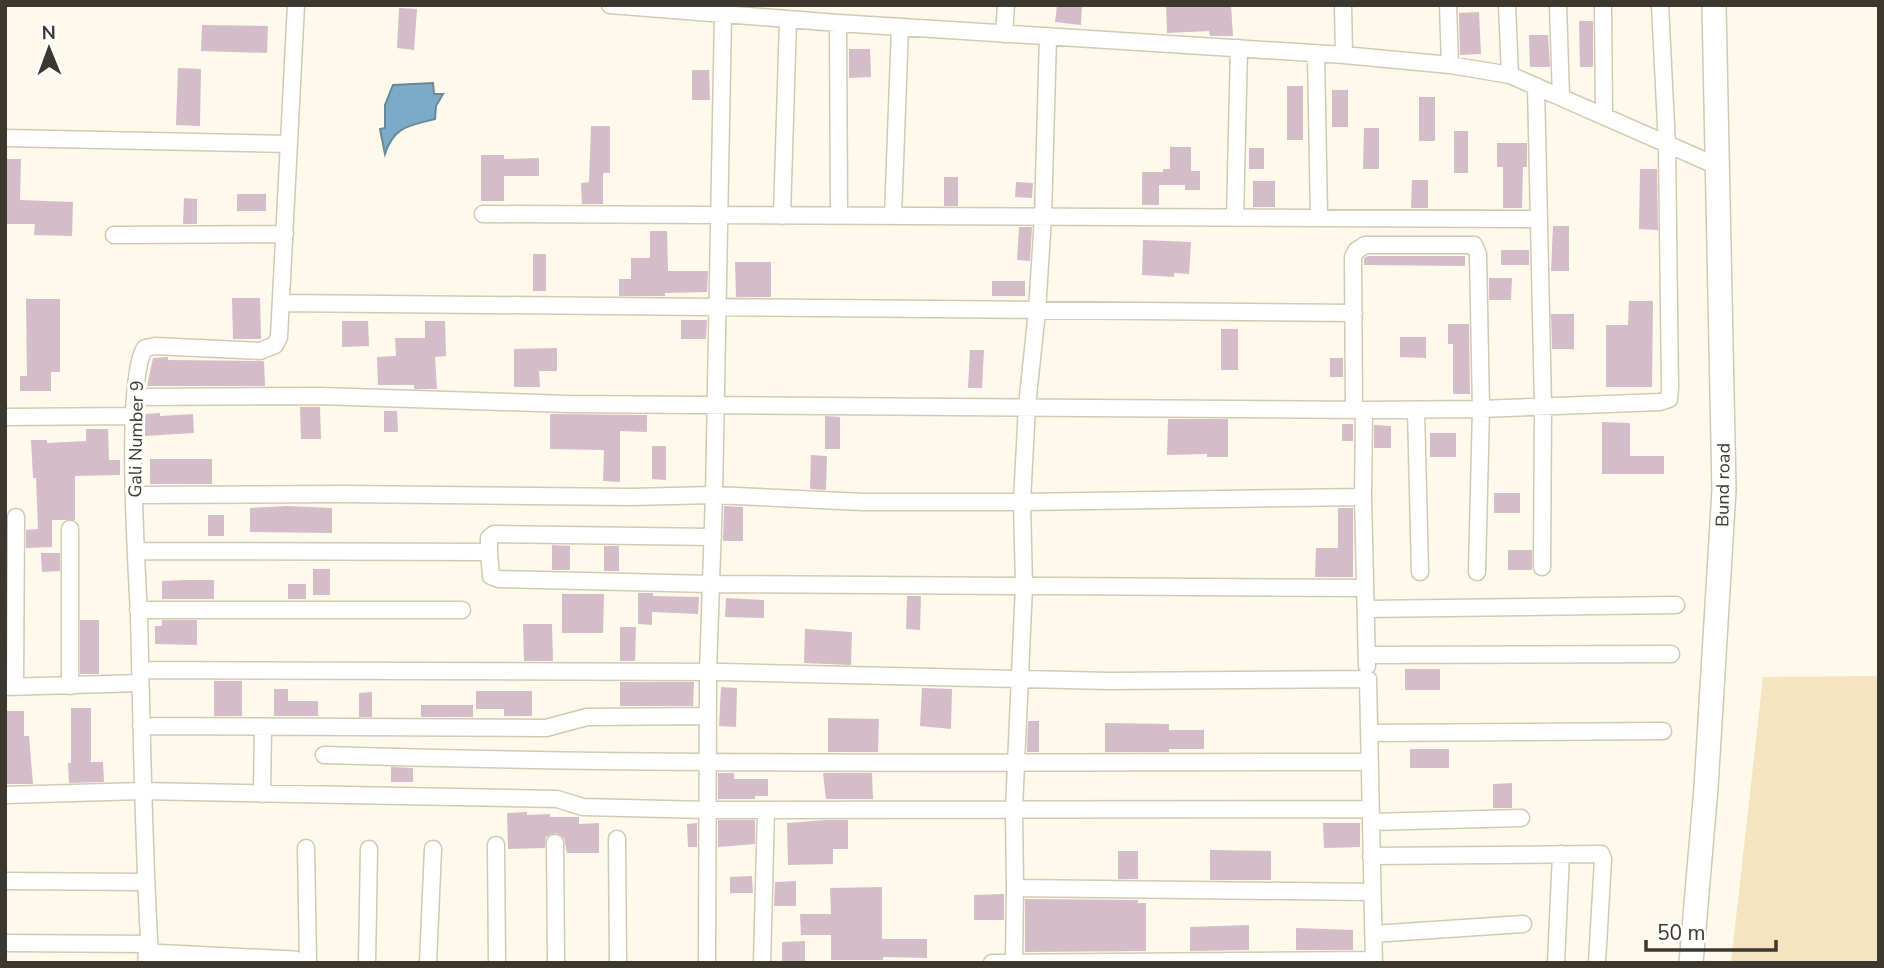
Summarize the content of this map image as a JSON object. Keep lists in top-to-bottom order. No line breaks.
{"streets":{"street":["Gali Number 9","Bund road"]},"scale_bar":"50 m","north":"top"}
